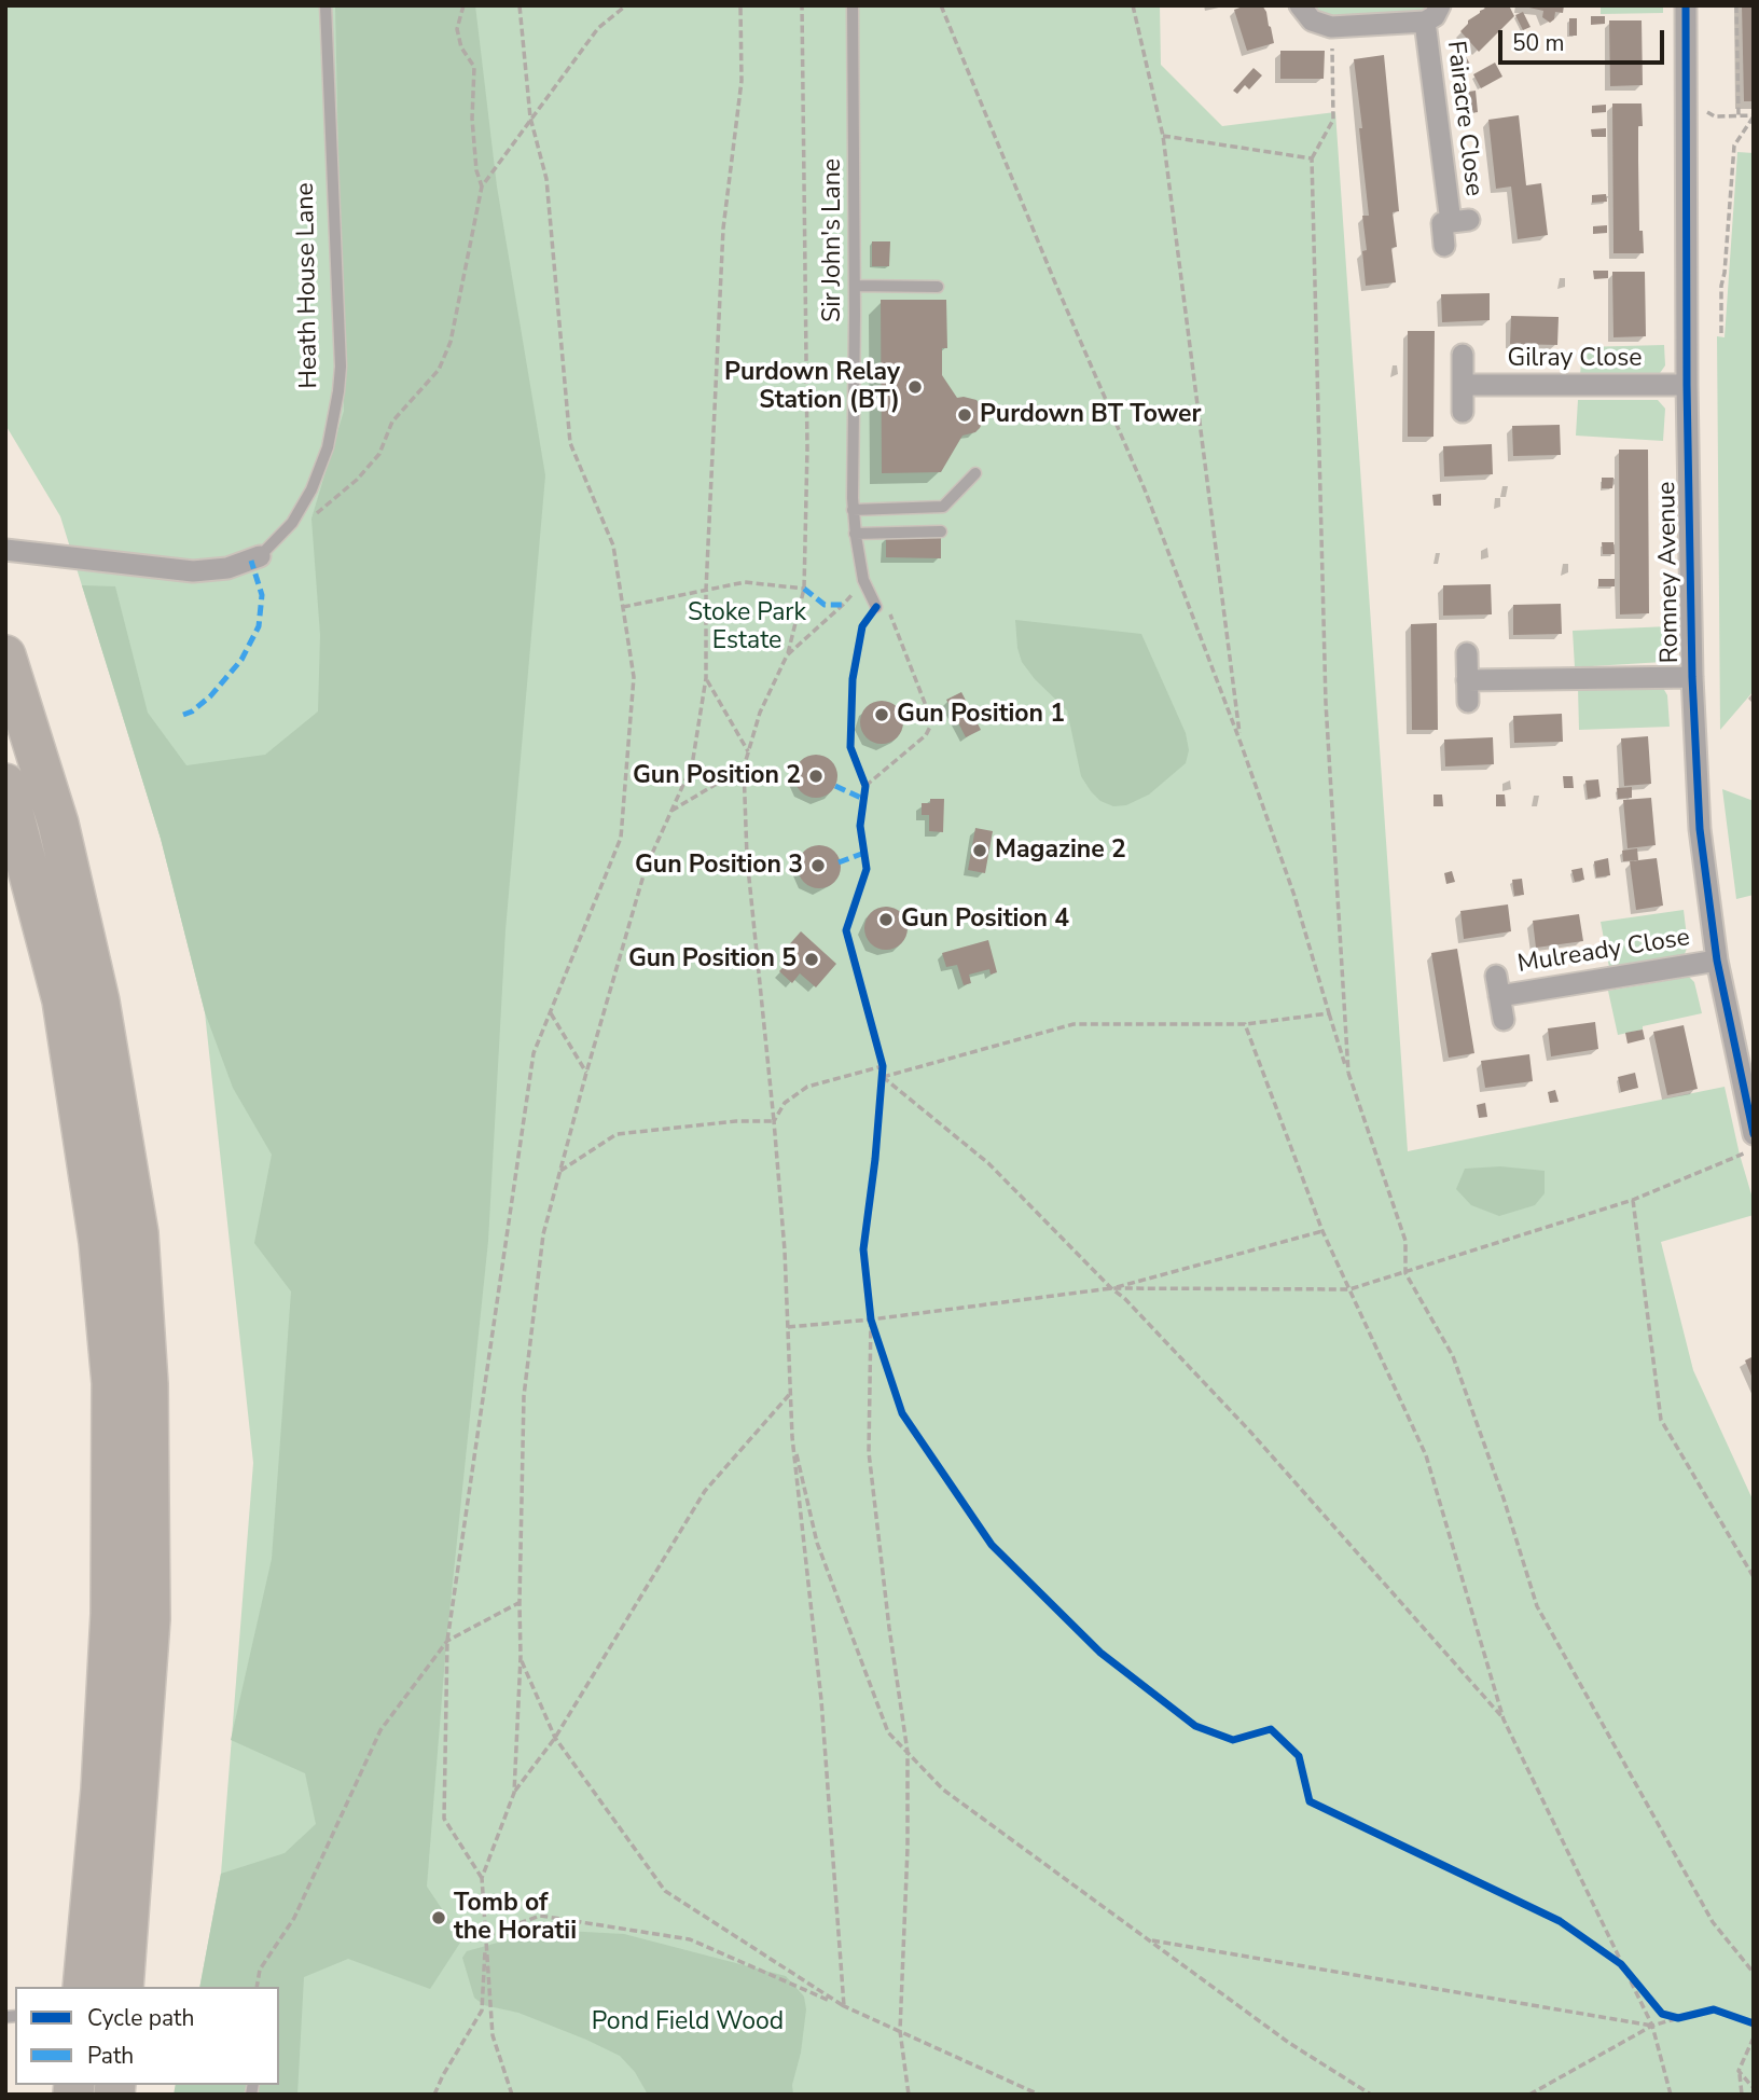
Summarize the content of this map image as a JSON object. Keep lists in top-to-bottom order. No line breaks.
{"streets":{"street":["Fairacre Close","Heath House Lane","Gilray Close","Romney Avenue","Mulready Close"],"lane":["Sir John's Lane"]},"crossings":[["Gilray Close","Romney Avenue"],["Romney Avenue","Mulready Close"]],"parks":["Stoke Park Estate","Pond Field Wood"],"places":["Purdown Relay Station (BT)","Purdown BT Tower","Gun Position 1","Gun Position 2","Magazine 2","Gun Position 3","Gun Position 4","Gun Position 5","Tomb of the Horatii"],"legend":["Cycle path","Path"],"scale_bar":"50 m"}
